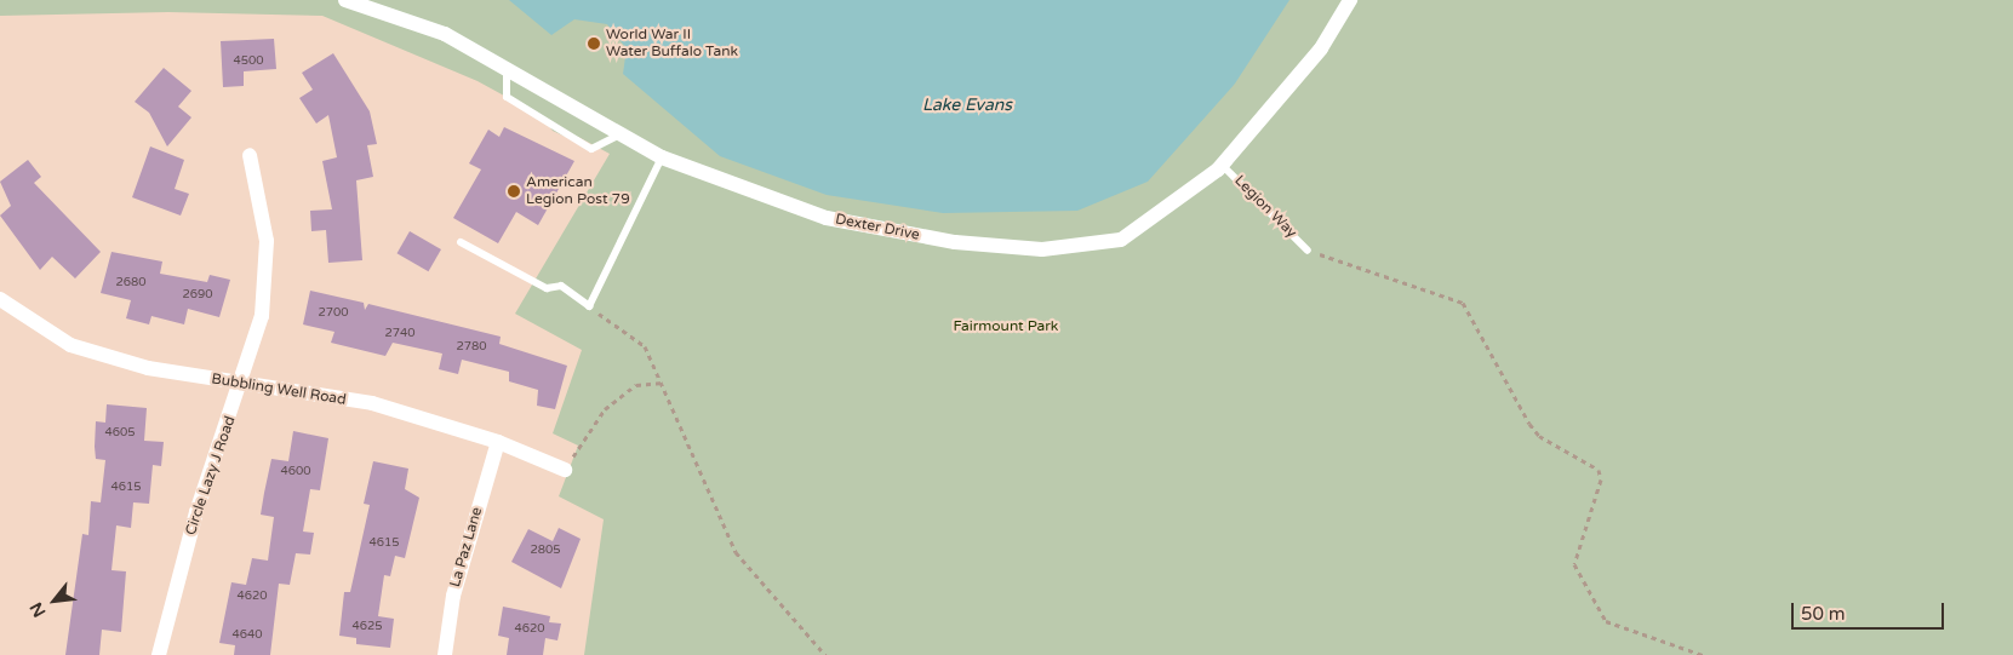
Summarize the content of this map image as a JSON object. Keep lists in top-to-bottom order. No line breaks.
{"streets":{"street":["Dexter Drive","Bubbling Well Road","Circle Lazy J Road","La Paz Lane"],"lane":["Legion Way"]},"crossings":[["Legion Way","Dexter Drive"],["Bubbling Well Road","Circle Lazy J Road"],["Bubbling Well Road","La Paz Lane"]],"water":["Lake Evans"],"parks":["Fairmount Park"],"places":["World War II Water Buffalo Tank","American Legion Post 79"],"house_numbers":["4500","2680","2690","2700","2740","2780","4605","4600","4615","4615","2805","4620","4625","4620","4640"],"scale_bar":"50 m","north":"bottom left"}
